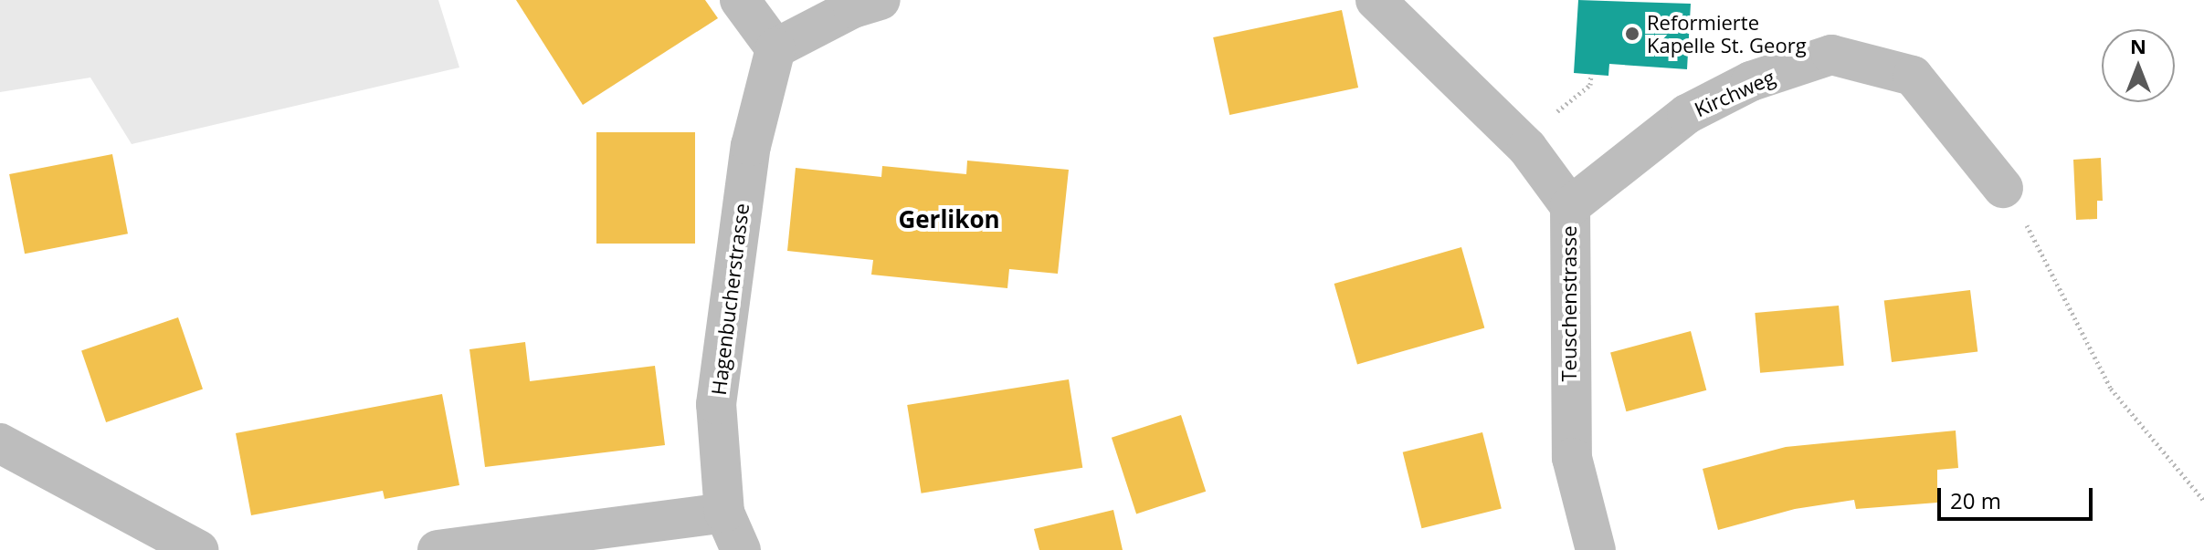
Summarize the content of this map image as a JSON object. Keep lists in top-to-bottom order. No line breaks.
{"streets":{"street":["Kirchweg","Hagenbucherstrasse","Teuschenstrasse"]},"crossings":[["Kirchweg","Teuschenstrasse"]],"districts":["Gerlikon"],"places":["Reformierte Kapelle St. Georg"],"scale_bar":"20 m","north":"top"}
